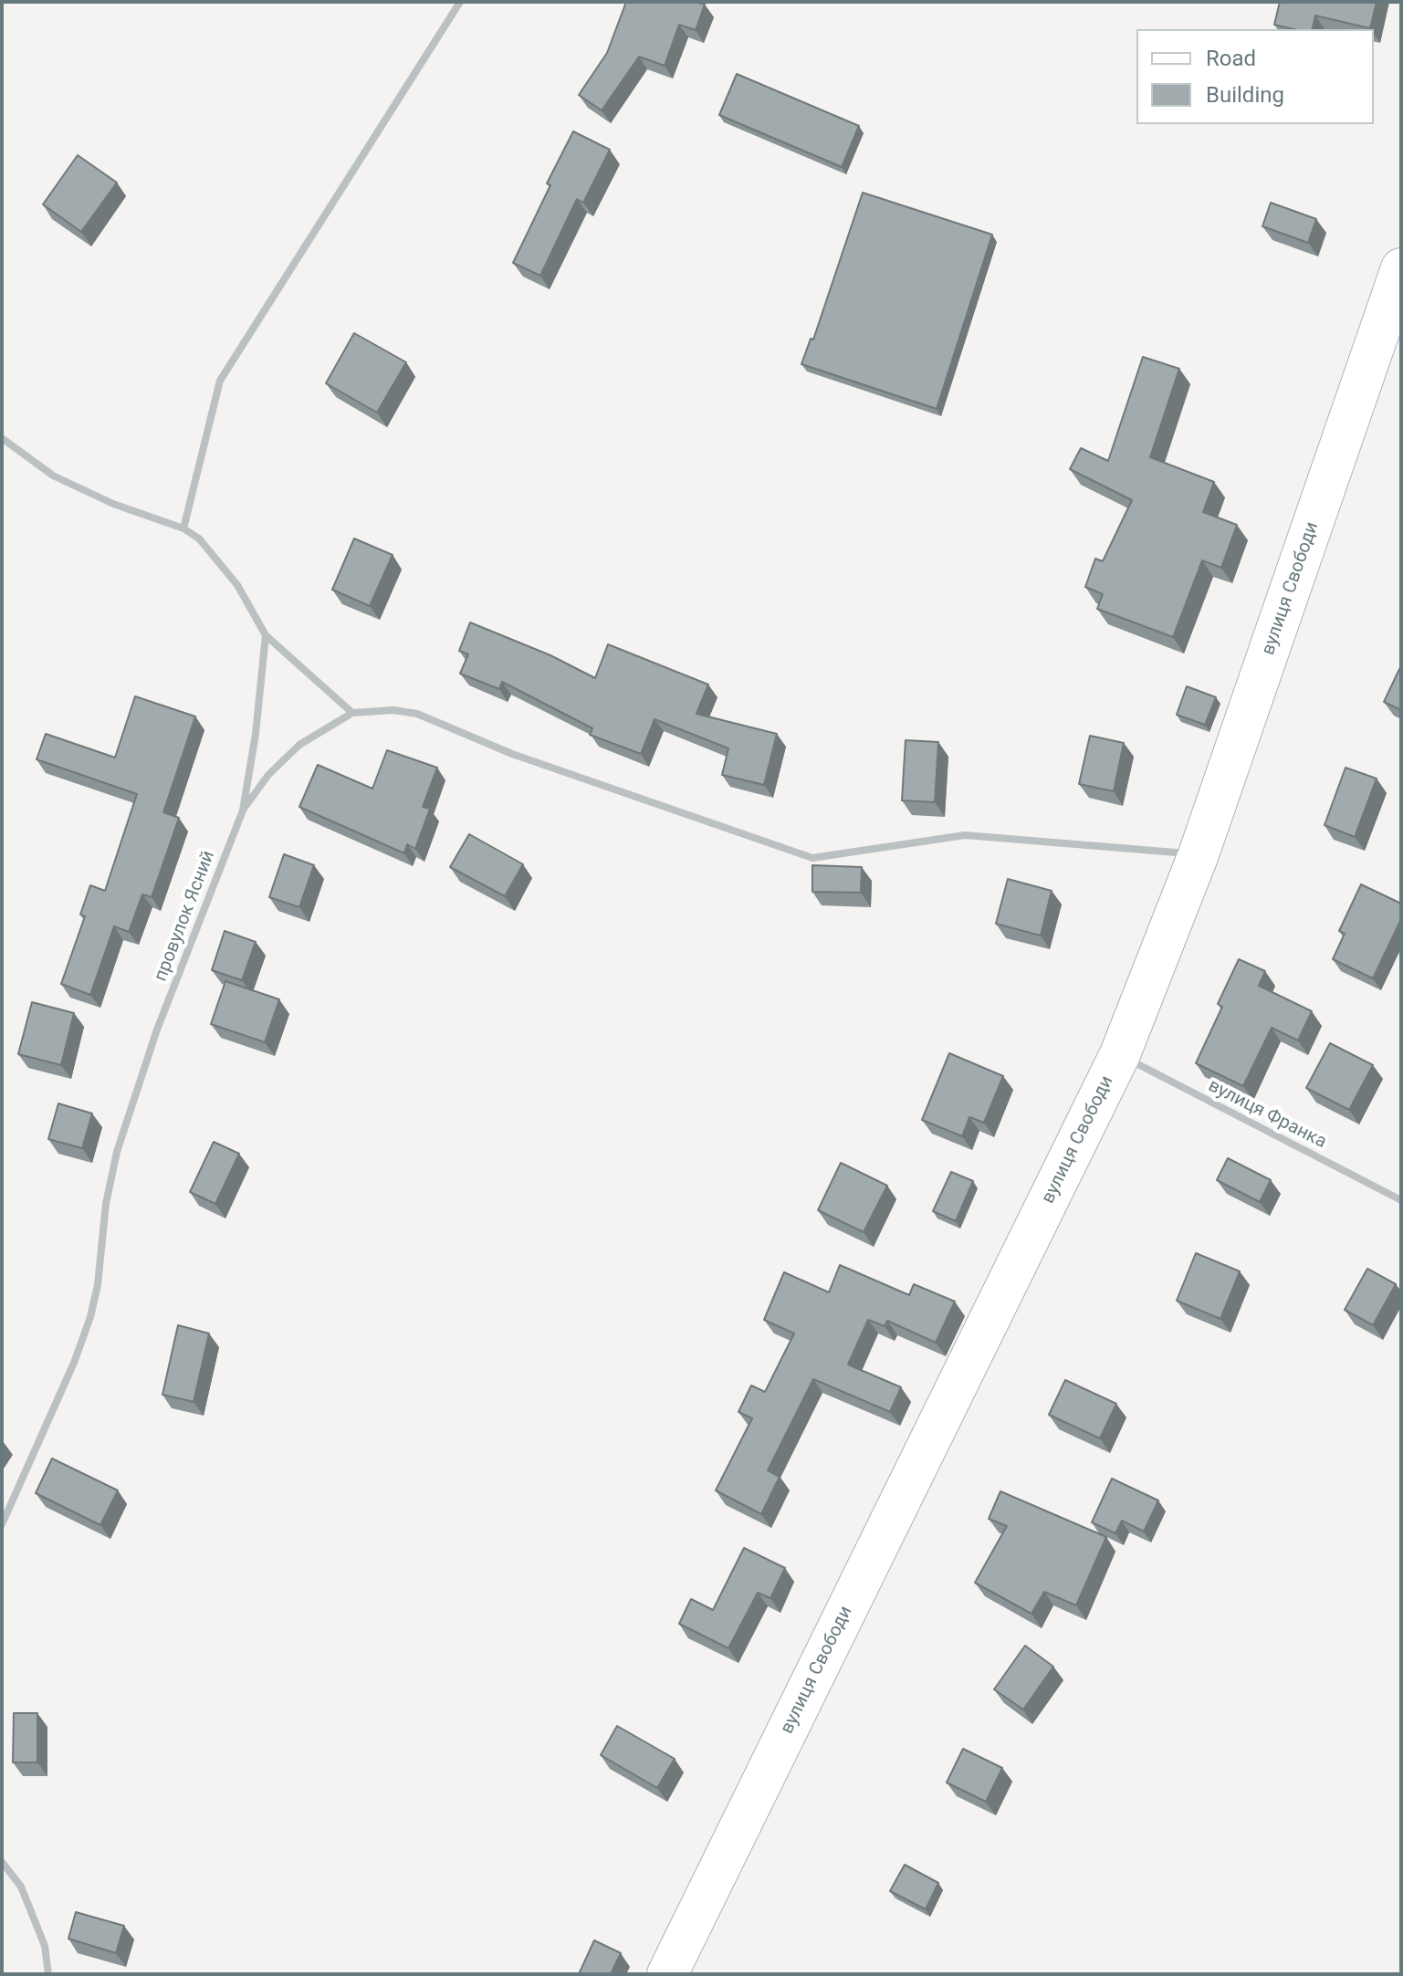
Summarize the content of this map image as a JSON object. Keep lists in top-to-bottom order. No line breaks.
{"streets":{"street":["вулиця Свободи","провулок Ясний","вулиця Франка"]},"crossings":[["вулиця Свободи","вулиця Франка"]],"legend":["Road","Building"]}
